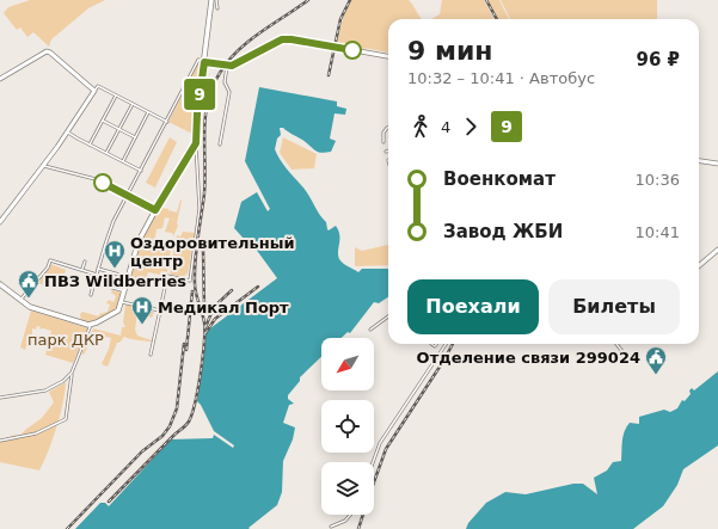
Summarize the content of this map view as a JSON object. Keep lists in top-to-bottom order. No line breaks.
{"parks":["парк ДКР"],"places":{"hospital":["Оздоровительный центр","Медикал Порт"],"public building":["ПВЗ Wildberries","Отделение связи 299024"]},"lines":["bus line 9"],"north":"bottom left","page":{"on_map":"9","heading":["9 мин","10:32 – 10:41 · Автобус","96 ₽"],"legs":["4","9"],"list":[{"name":"Военкомат","value":"10:36"},{"name":"Завод ЖБИ","value":"10:41"}],"buttons":["Поехали","Билеты"]}}
